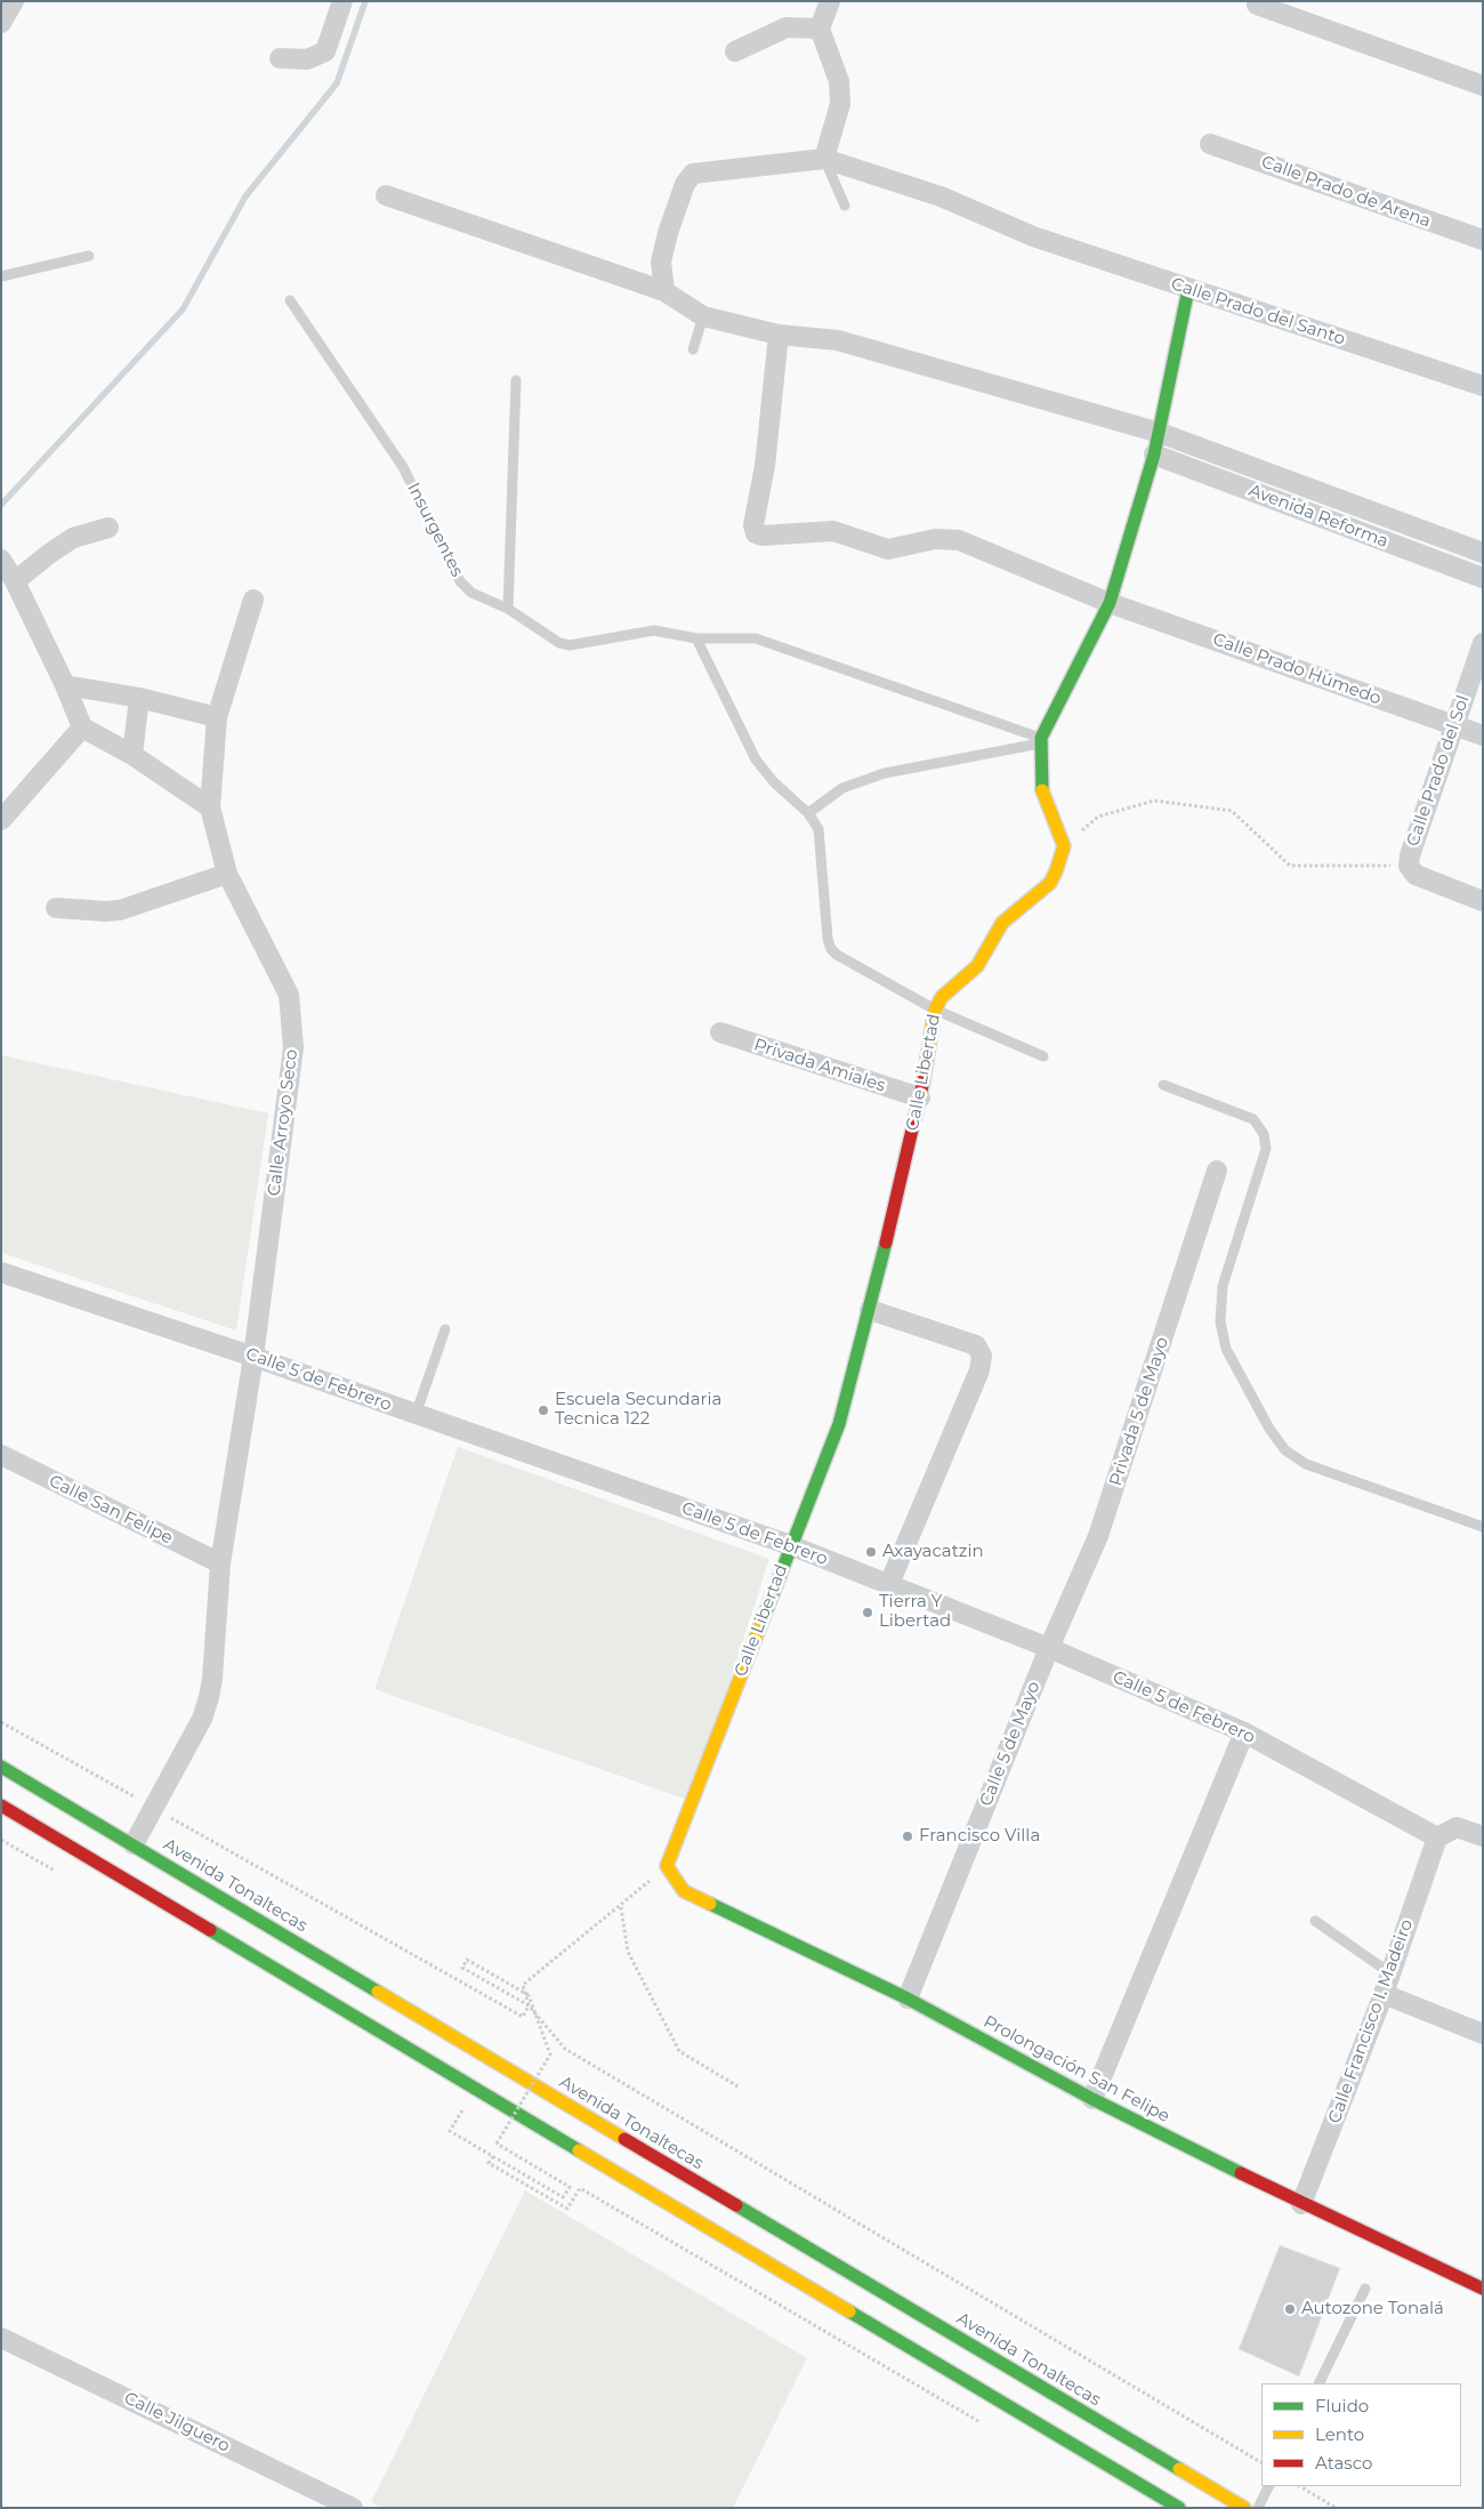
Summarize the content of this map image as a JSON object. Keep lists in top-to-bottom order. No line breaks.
{"streets":{"main road":["Calle Libertad","Avenida Tonaltecas","Prolongación San Felipe"],"street":["Calle Prado de Arena","Calle Prado del Santo","Avenida Reforma","Calle Prado Húmedo","Calle Prado del Sol","Privada Amiales","Calle Arroyo Seco","Calle 5 de Febrero","Privada 5 de Mayo","Calle San Felipe","Calle 5 de Mayo","Calle Francisco I. Madeiro","Calle Jilguero"],"lane":["Insurgentes"]},"crossings":[["Avenida Reforma","Calle Prado Húmedo"],["Insurgentes","Calle Libertad"],["Calle Prado Húmedo","Calle Prado del Sol"],["Privada Amiales","Calle Libertad"],["Calle Libertad","Calle 5 de Febrero"],["Calle Libertad","Prolongación San Felipe"],["Calle Arroyo Seco","Calle 5 de Febrero"],["Calle Arroyo Seco","Calle San Felipe"],["Calle Arroyo Seco","Avenida Tonaltecas"],["Calle 5 de Febrero","Privada 5 de Mayo"],["Calle 5 de Febrero","Calle 5 de Mayo"],["Calle 5 de Febrero","Calle Francisco I. Madeiro"],["Privada 5 de Mayo","Calle 5 de Mayo"],["Calle 5 de Mayo","Prolongación San Felipe"],["Calle Francisco I. Madeiro","Prolongación San Felipe"]],"places":["Escuela Secundaria Tecnica 122","Axayacatzin","Tierra Y Libertad","Francisco Villa","Autozone Tonalá"],"legend":["Fluido","Lento","Atasco"]}
